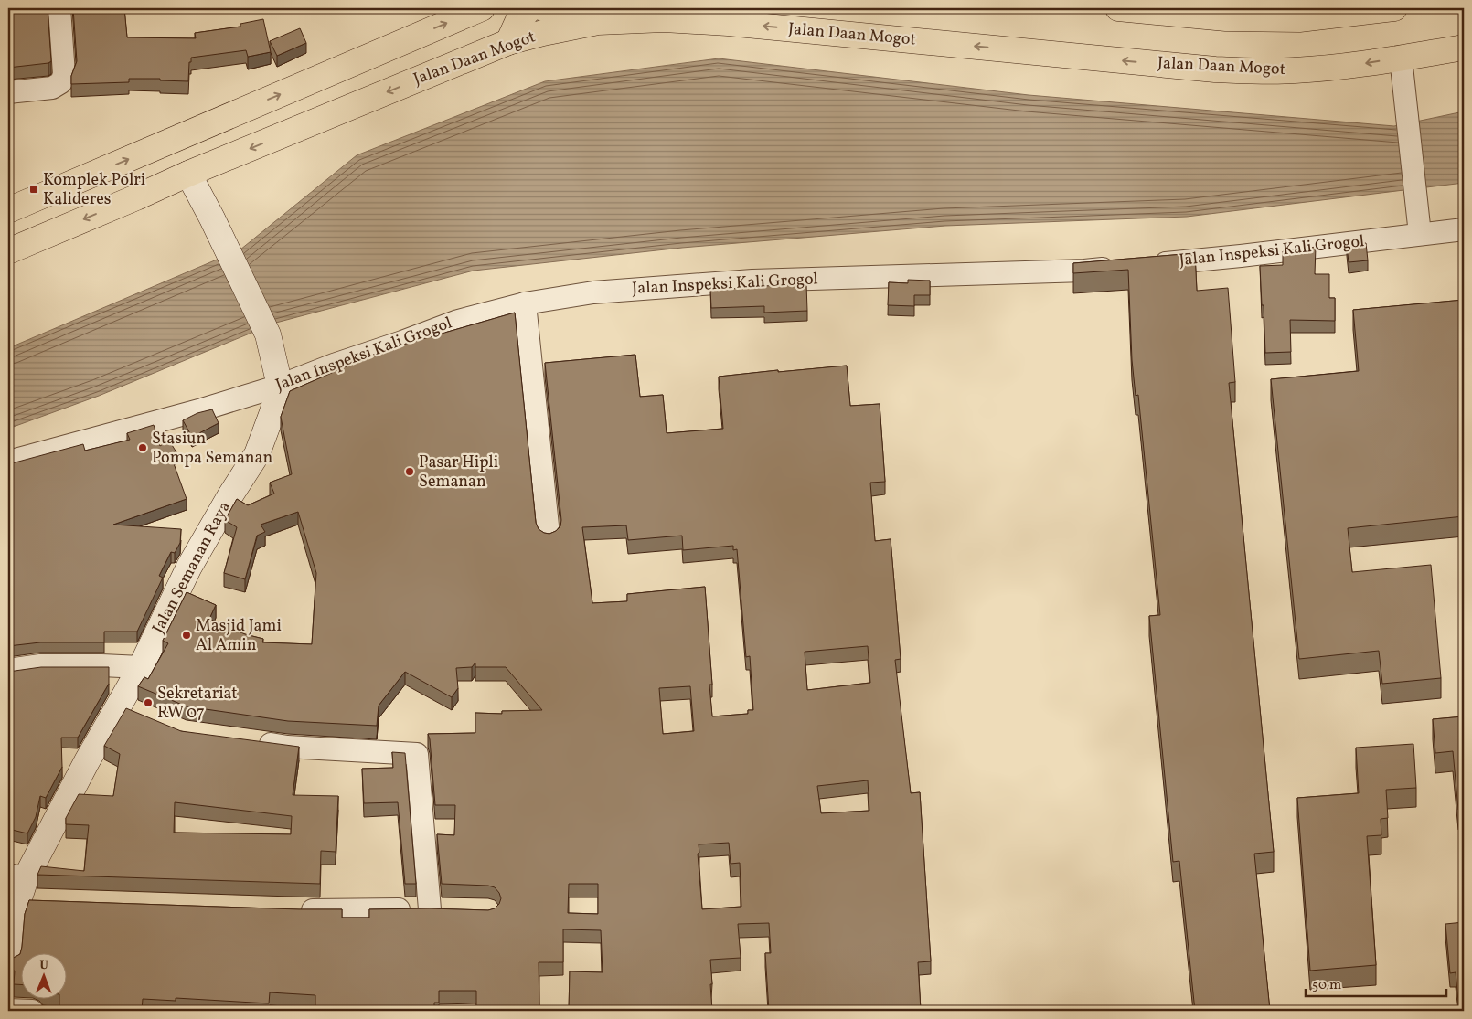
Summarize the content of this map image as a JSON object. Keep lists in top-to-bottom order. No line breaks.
{"streets":{"highway":["Jalan Daan Mogot"],"street":["Jalan Inspeksi Kali Grogol","Jalan Semanan Raya"]},"crossings":[["Jalan Daan Mogot","Jalan Semanan Raya"],["Jalan Inspeksi Kali Grogol","Jalan Semanan Raya"]],"places":{"transit":["Komplek Polri Kalideres"],"other":["Stasiun Pompa Semanan","Pasar Hipli Semanan","Masjid Jami Al Amin","Sekretariat RW 07"]},"scale_bar":"50 m","north":"top"}
